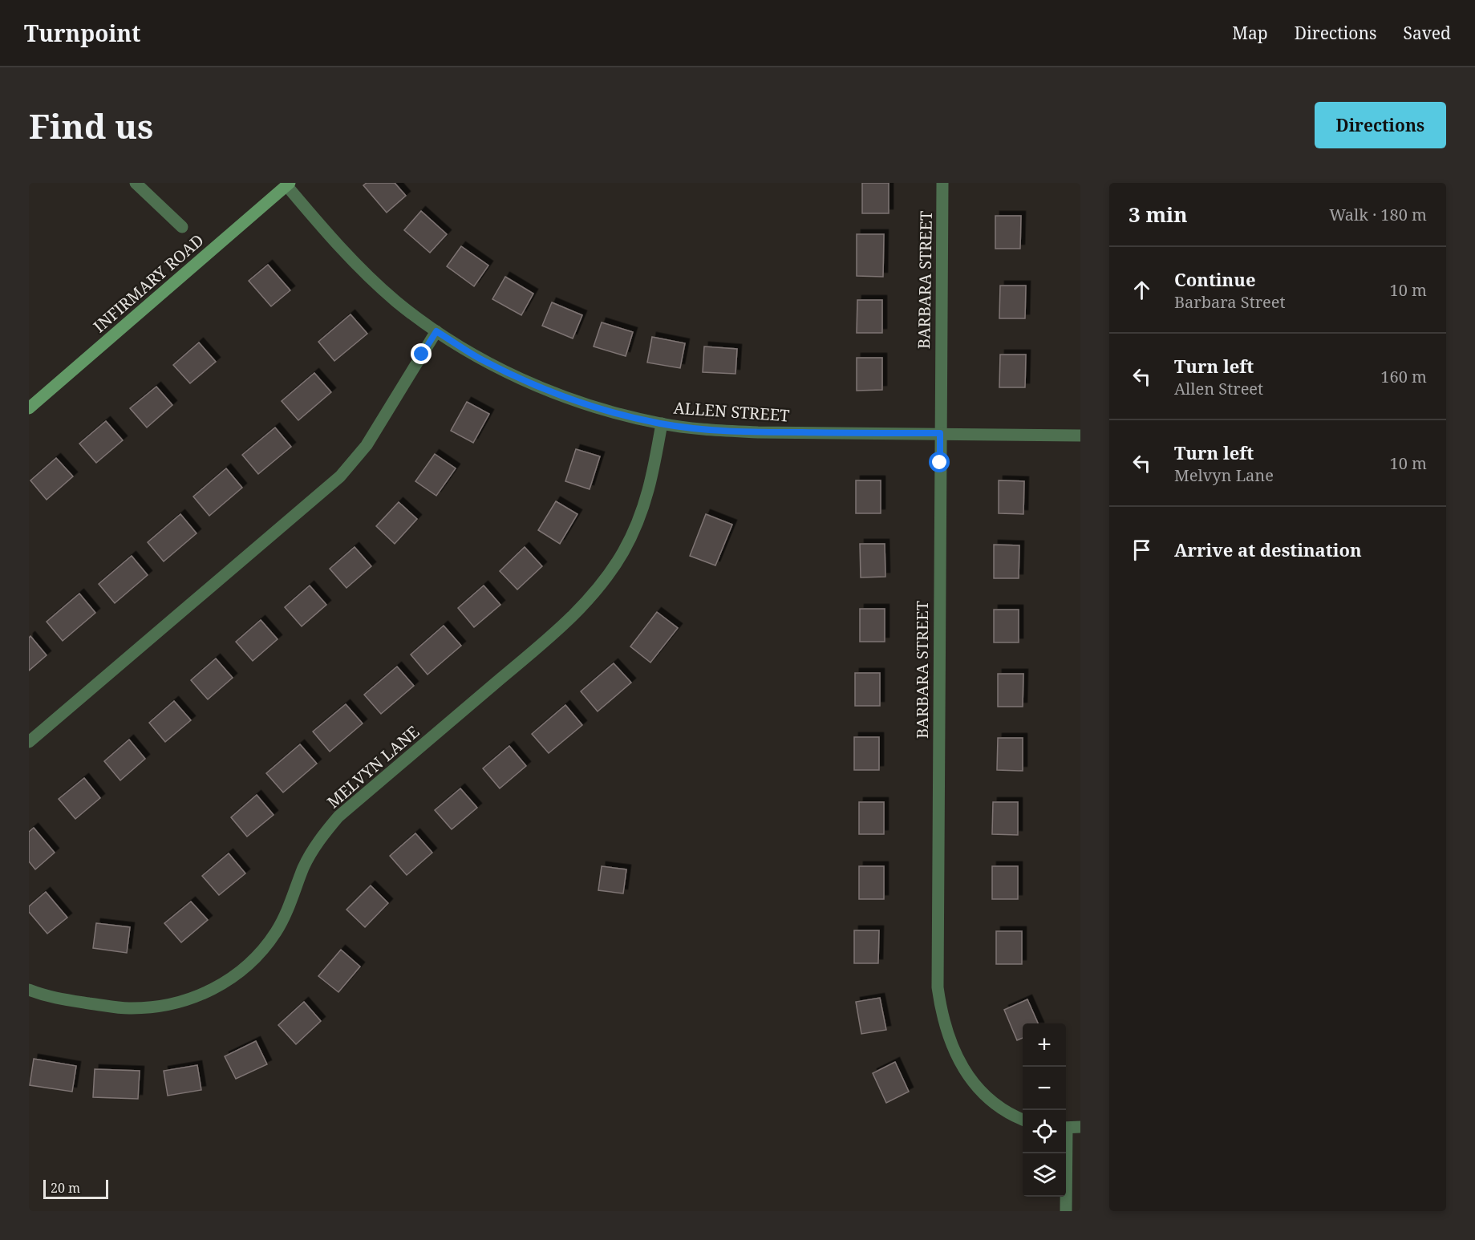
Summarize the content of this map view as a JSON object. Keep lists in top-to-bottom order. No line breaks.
{"streets":{"street":["BARBARA STREET","INFIRMARY ROAD","ALLEN STREET","MELVYN LANE"]},"crossings":[["BARBARA STREET","ALLEN STREET"],["INFIRMARY ROAD","ALLEN STREET"],["ALLEN STREET","MELVYN LANE"]],"scale_bar":"20 m","page":{"header":"Turnpoint","nav":["Map","Directions","Saved"],"buttons":"Directions","title":"Find us","heading":["3 min","Walk · 180 m"],"list":[["Continue","Barbara Street","10 m"],["Turn left","Allen Street","160 m"],["Turn left","Melvyn Lane","10 m"],"Arrive at destination"],"map_buttons":["+","−"],"scale":"20 m"}}
